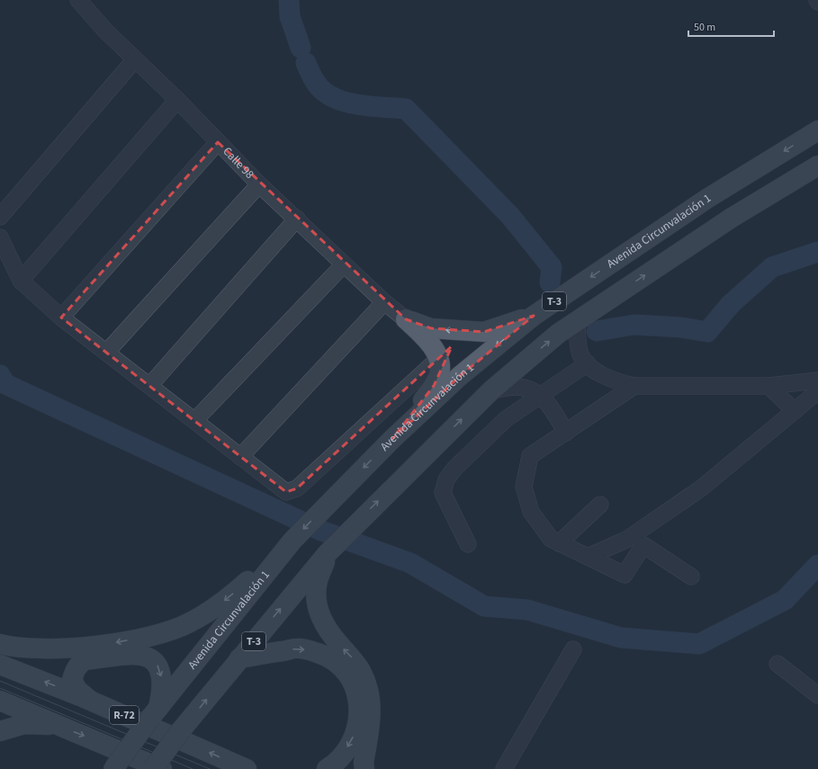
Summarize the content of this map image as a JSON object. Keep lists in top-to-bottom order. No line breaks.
{"streets":{"main road":["Avenida Circunvalación 1","T-3","R-72"],"street":["Calle 98"]},"scale_bar":"50 m"}
